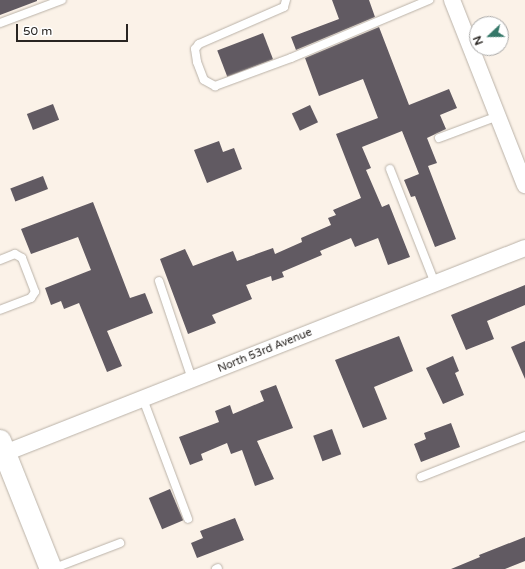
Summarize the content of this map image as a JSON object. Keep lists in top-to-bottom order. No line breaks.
{"streets":{"street":["North 53rd Avenue"]},"scale_bar":"50 m","north":"left"}
